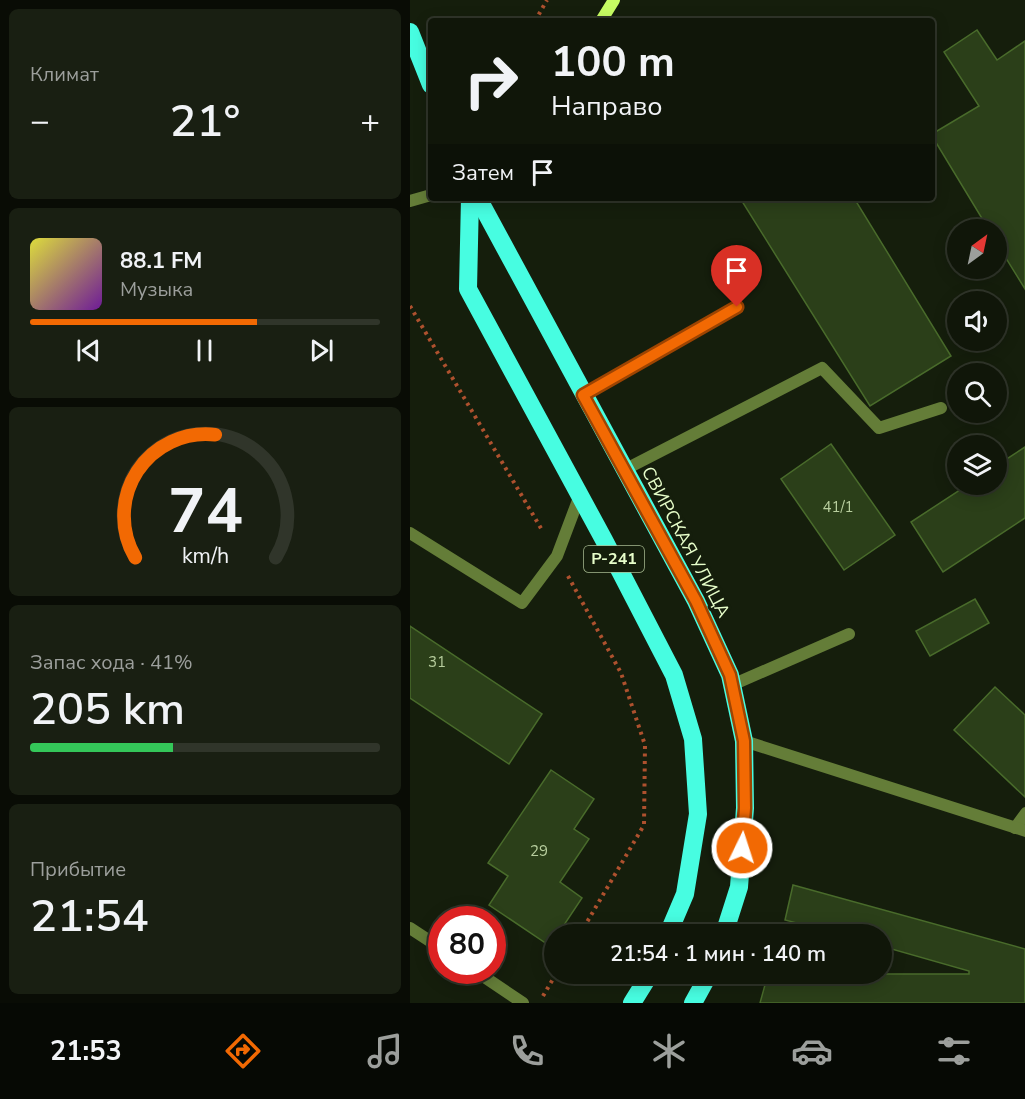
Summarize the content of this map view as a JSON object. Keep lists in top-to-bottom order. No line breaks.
{"streets":{"highway":["СВИРСКАЯ УЛИЦА","Р-241"]},"house_numbers":["41/1","31","29"],"north":"top right","page":{"tile":["Климат",["Запас хода · 41%","205 km"],["Прибытие","21:54"]],"turn":["100 m","Направо"],"heat":["−","21°","+"],"then":"Затем","song":["88.1 FM","Музыка"],"limit":"80","trip":"21:54 · 1 мин · 140 m","tabs":"21:53","gauge":["74","km/h"]}}
